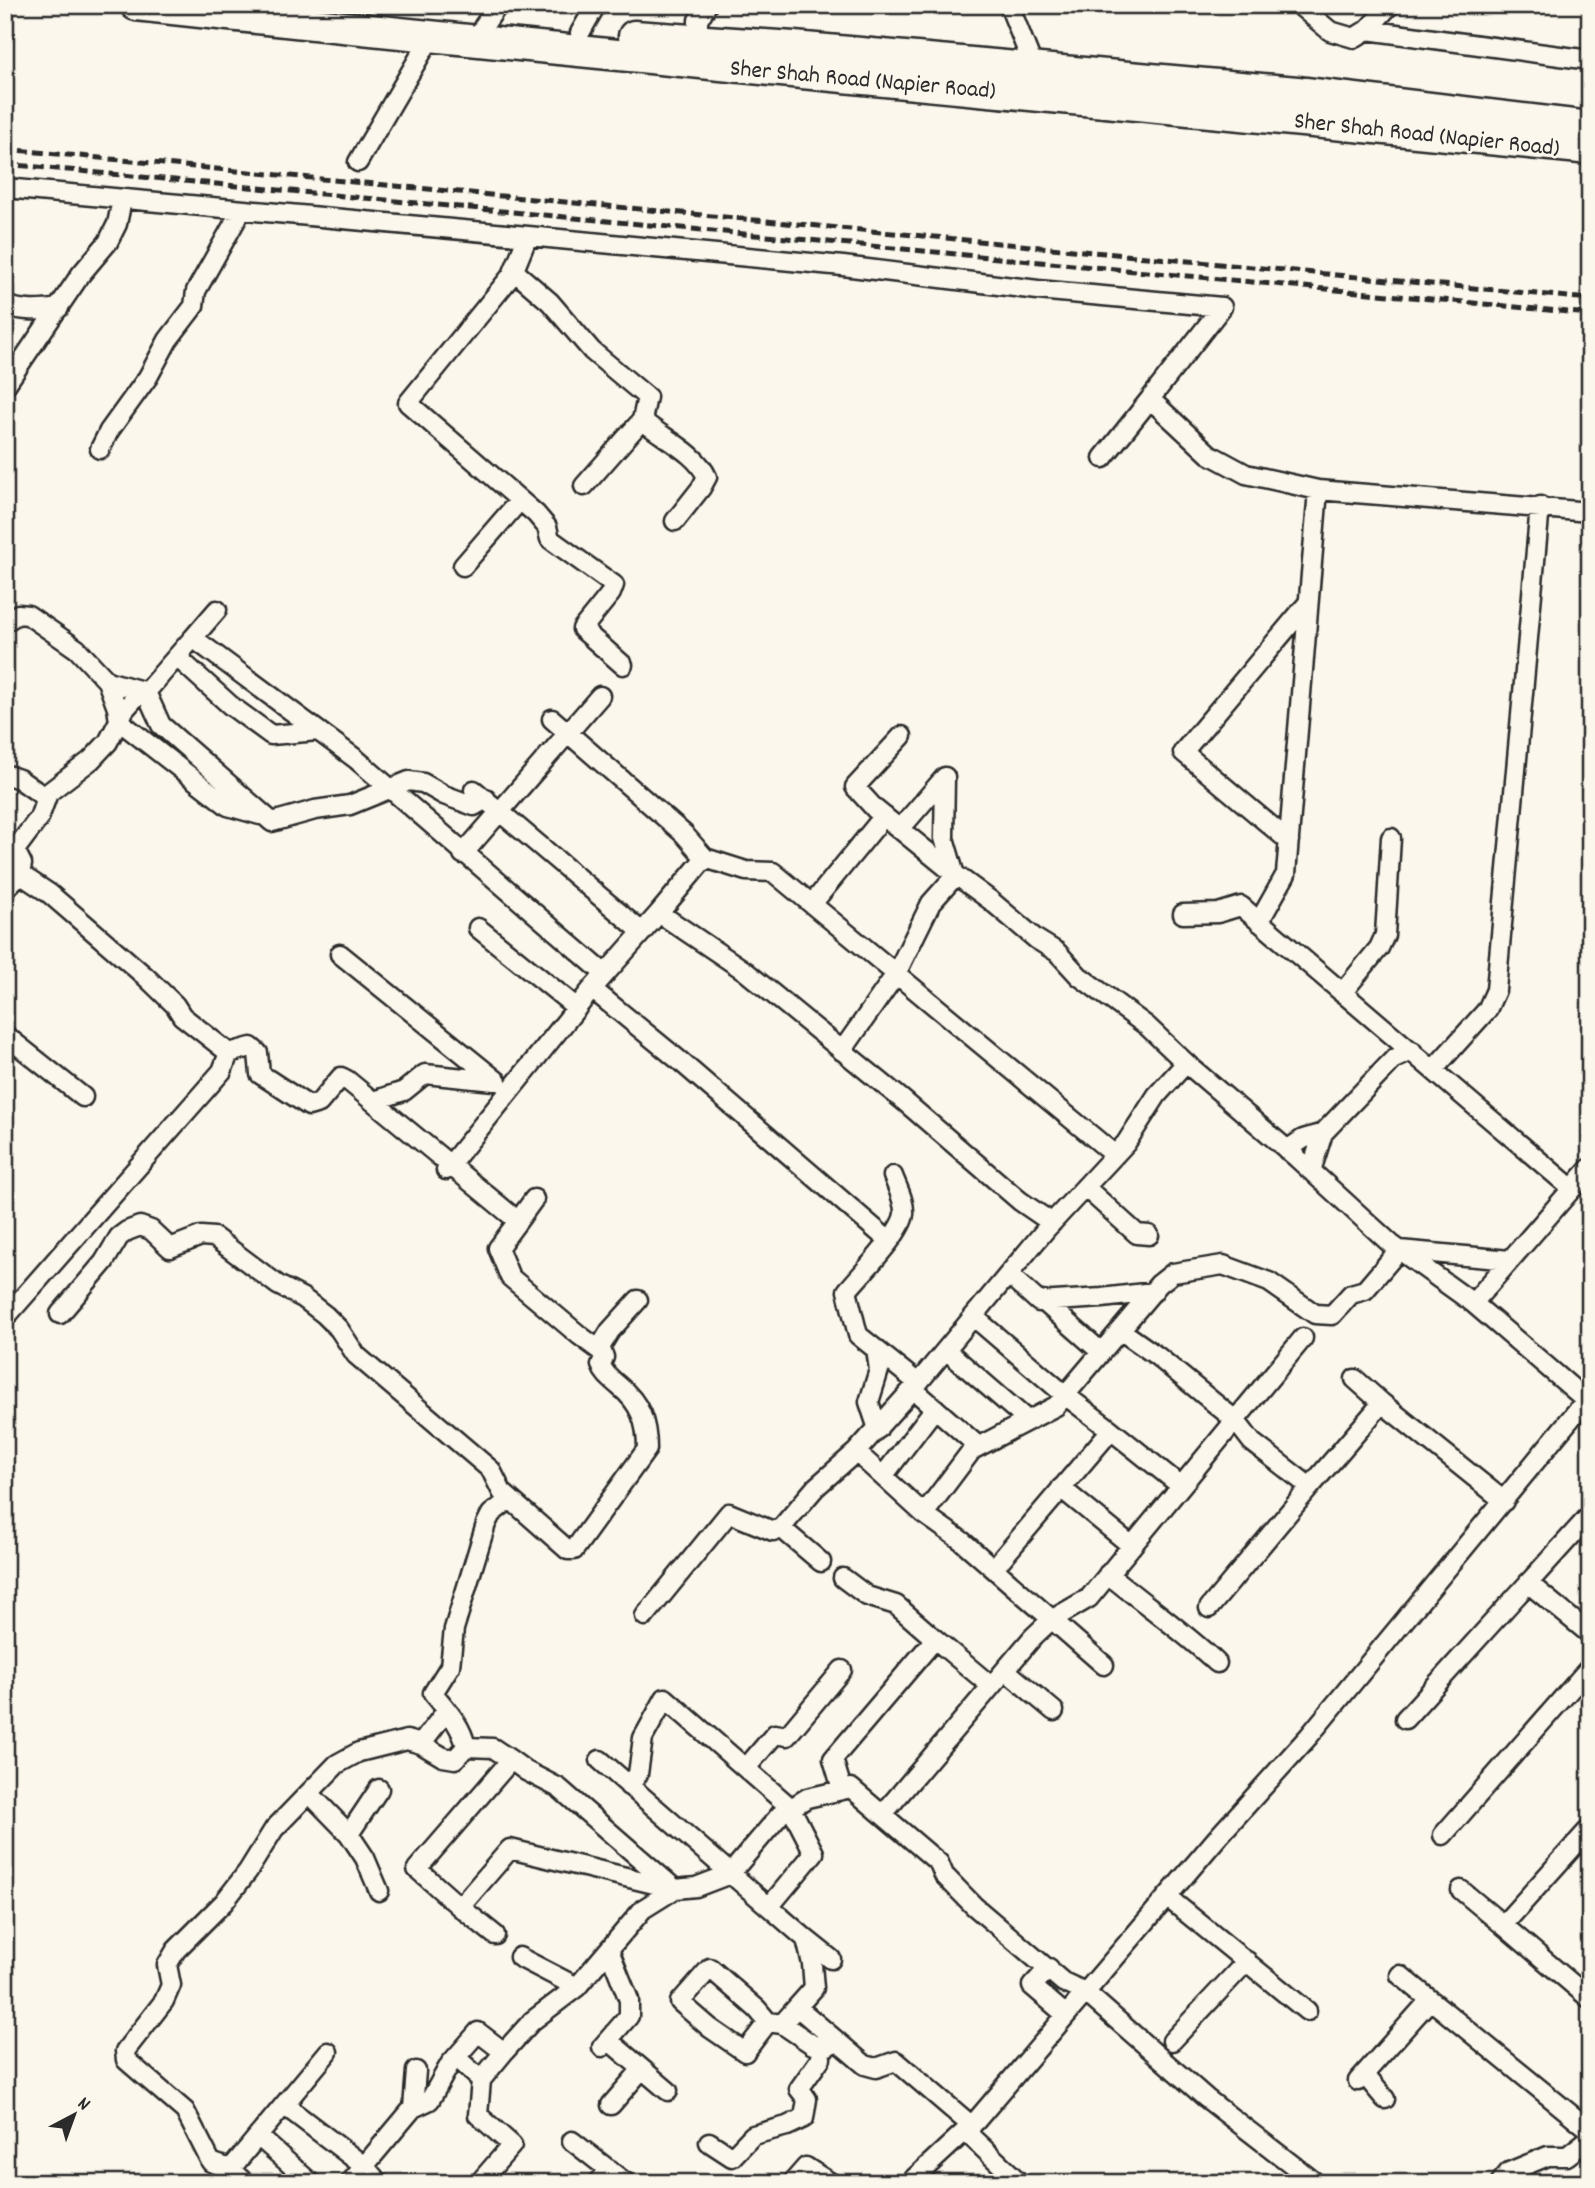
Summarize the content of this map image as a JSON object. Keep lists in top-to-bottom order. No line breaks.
{"streets":{"main road":["Sher Shah Road (Napier Road)"]},"north":"top right"}
